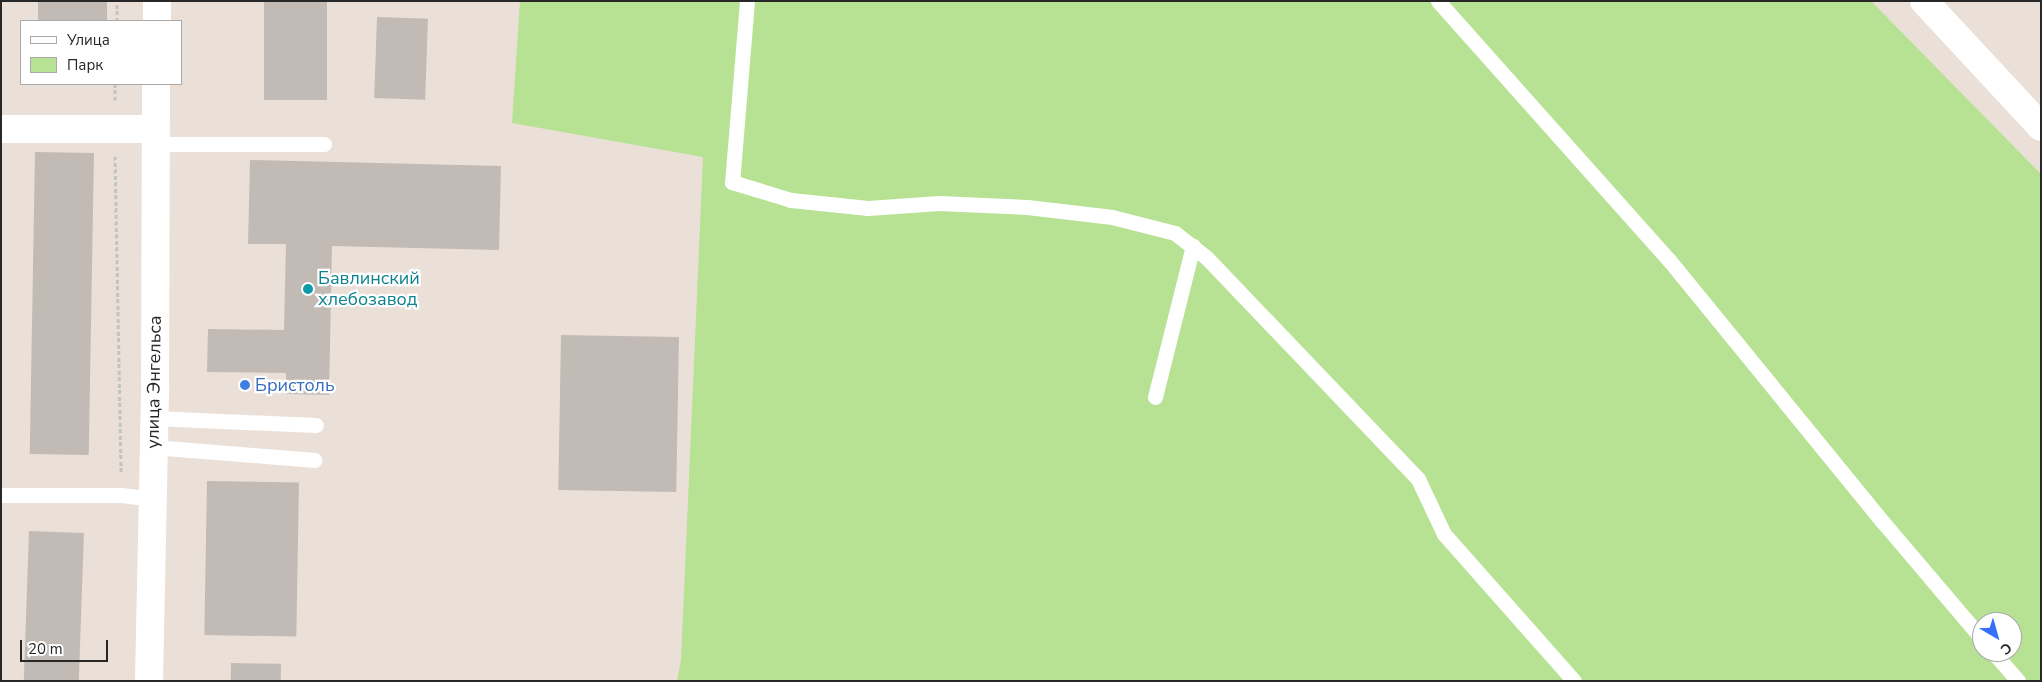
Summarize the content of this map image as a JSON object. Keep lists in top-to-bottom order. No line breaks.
{"streets":{"street":["улица Энгельса"]},"places":["Бавлинский хлебозавод","Бристоль"],"legend":["Улица","Парк"],"scale_bar":"20 m","north":"bottom right"}
